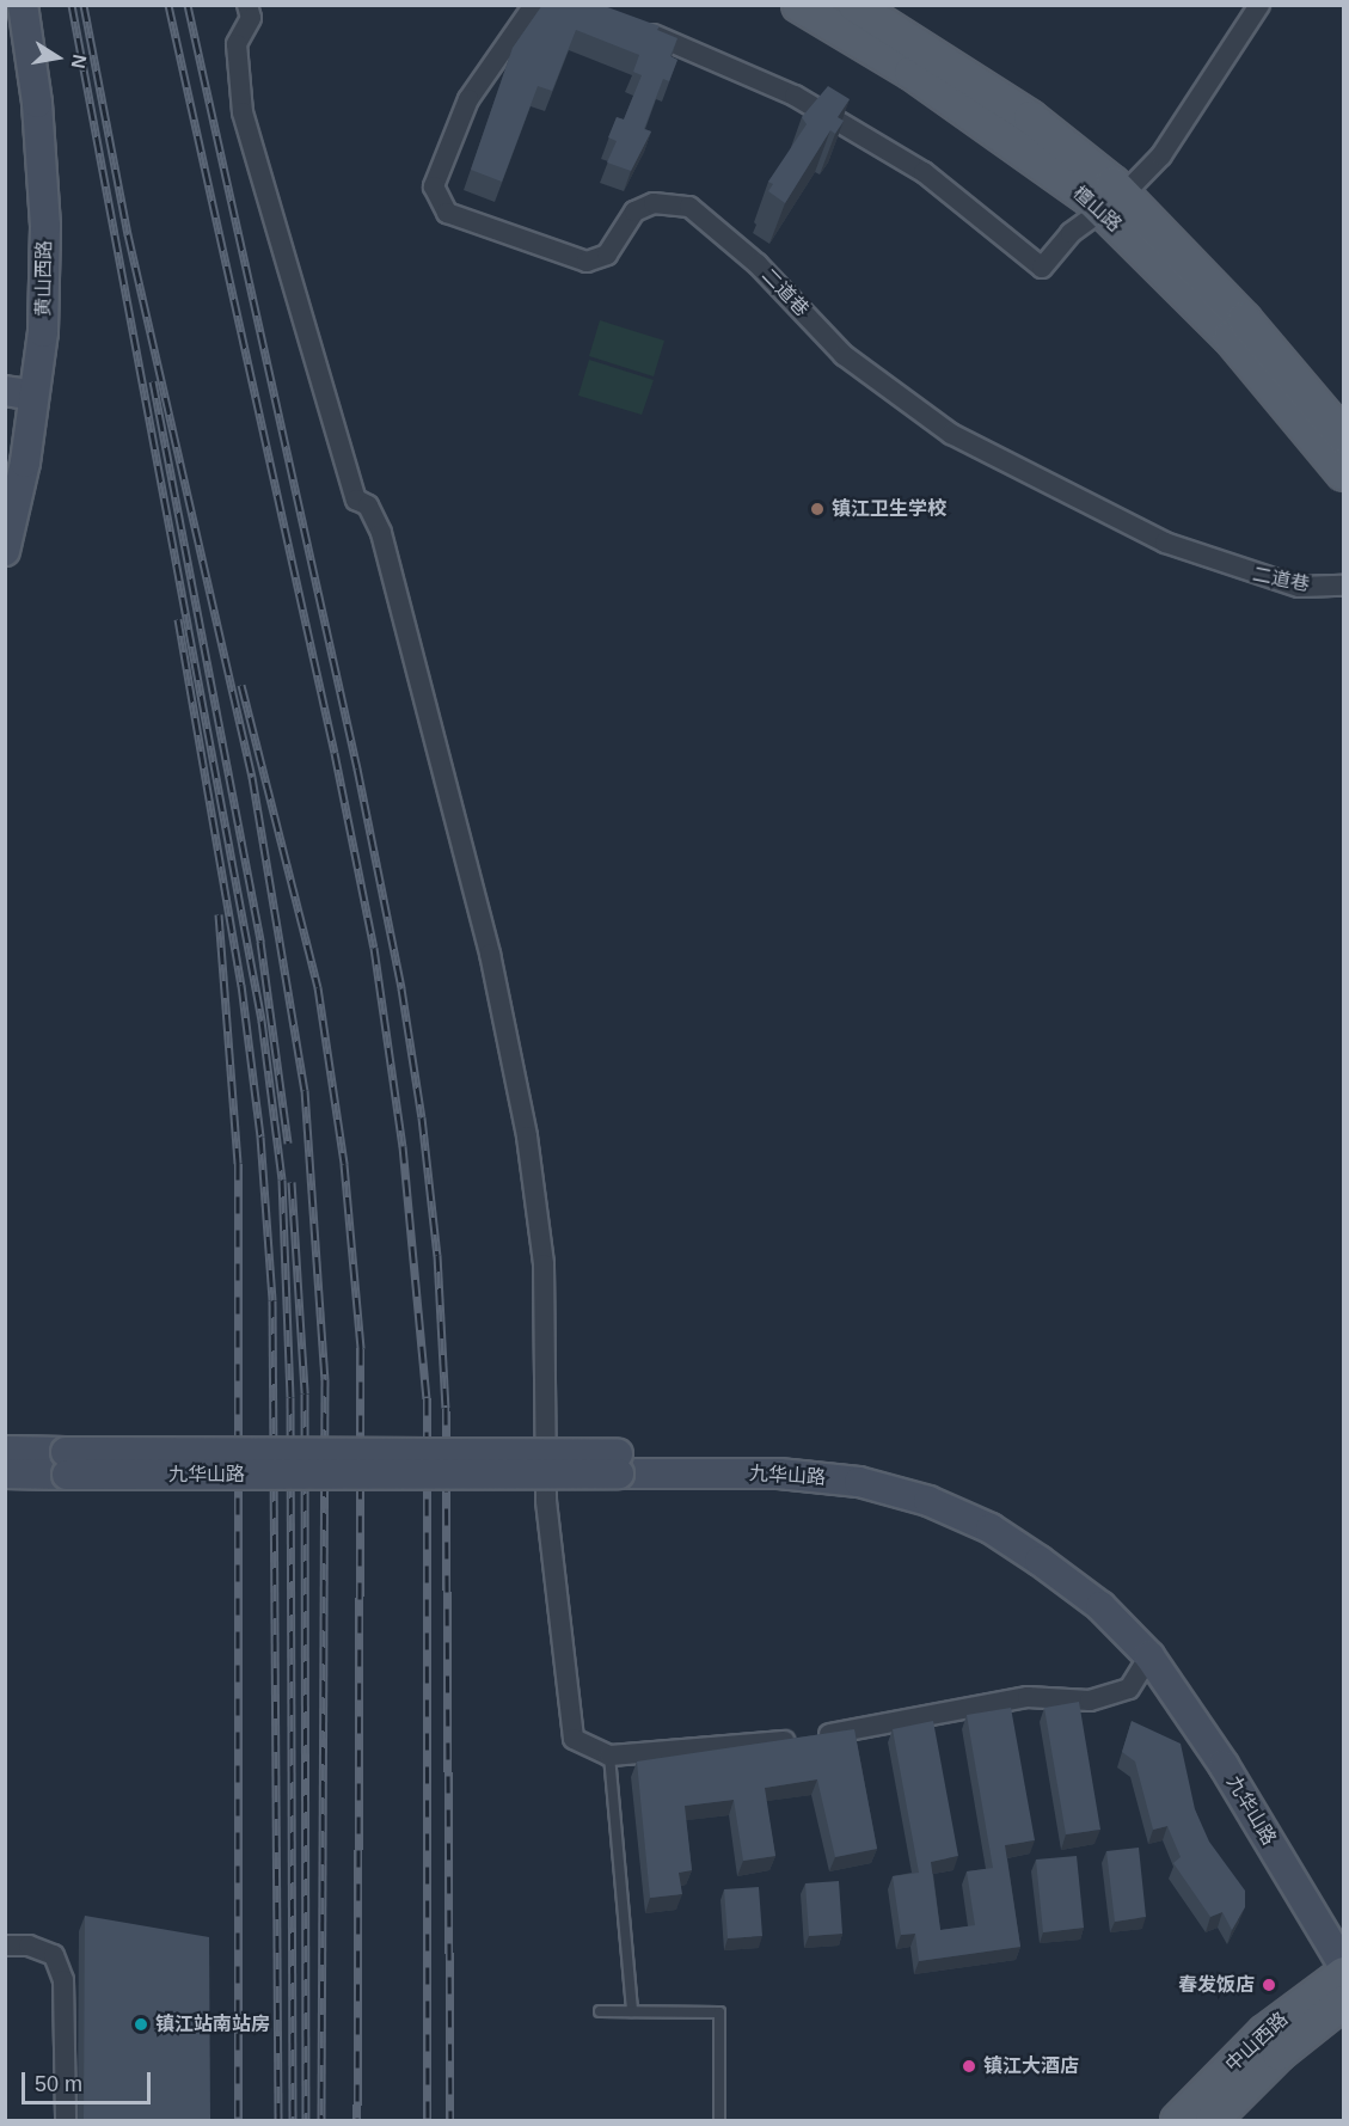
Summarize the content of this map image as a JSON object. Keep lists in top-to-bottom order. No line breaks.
{"streets":{"main road":["檀山路","黄山西路","九华山路","中山西路"],"street":["二道巷"]},"places":["镇江卫生学校","春发饭店","镇江站南站房","镇江大酒店"],"scale_bar":"50 m","north":"right"}
